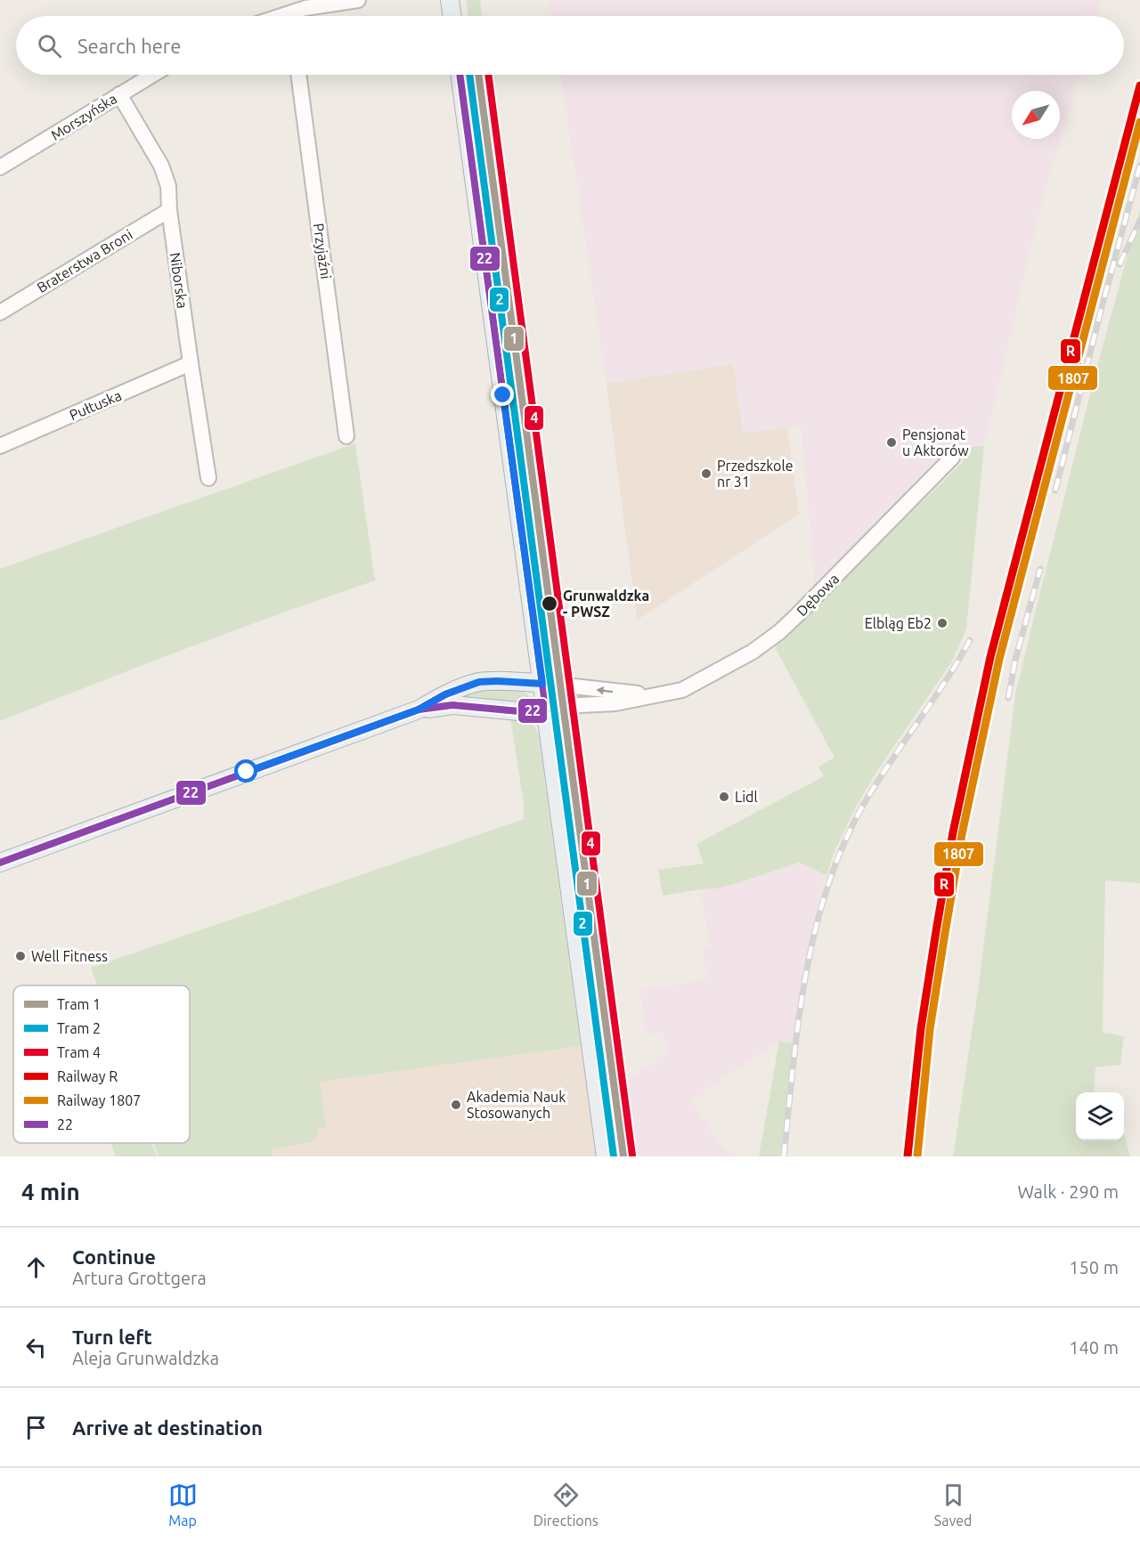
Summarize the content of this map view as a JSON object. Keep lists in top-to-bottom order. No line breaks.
{"streets":{"street":["Morszyńska","Przyjaźni","Braterstwa Broni","Niborska","Pułtuska","Dębowa"]},"crossings":[["Morszyńska","Niborska"],["Braterstwa Broni","Niborska"],["Niborska","Pułtuska"]],"places":["Pensjonat u Aktorów","Przedszkole nr 31","Grunwaldzka - PWSZ","Elbląg Eb2","Lidl","Well Fitness","Akademia Nauk Stosowanych"],"lines":["tram line 1","tram line 2","tram line 4","transit line 22","rail line R","rail line 1807"],"legend":["Tram 1","Tram 2","Tram 4","Railway R","Railway 1807","22"],"north":"bottom left","page":{"search":"Search here","heading":["4 min","Walk · 290 m"],"list":[["Continue","Artura Grottgera","150 m"],["Turn left","Aleja Grunwaldzka","140 m"],"Arrive at destination"],"nav":["Map","Directions","Saved"]}}
